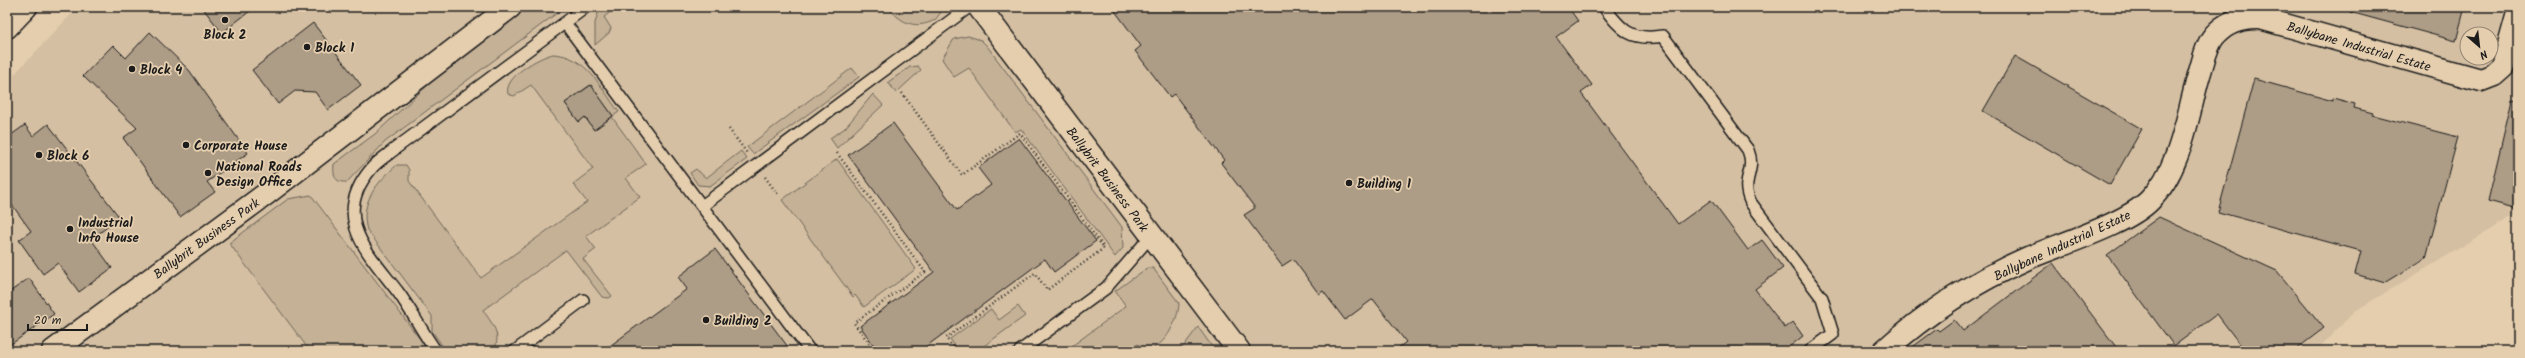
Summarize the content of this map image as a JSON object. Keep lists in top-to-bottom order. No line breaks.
{"streets":{"main road":["Ballybane Industrial Estate","Ballybrit Business Park"]},"places":["Block 2","Block 1","Block 4","Corporate House","Block 6","National Roads Design Office","Building 1","Industrial Info House","Building 2"],"scale_bar":"20 m","north":"bottom right"}
